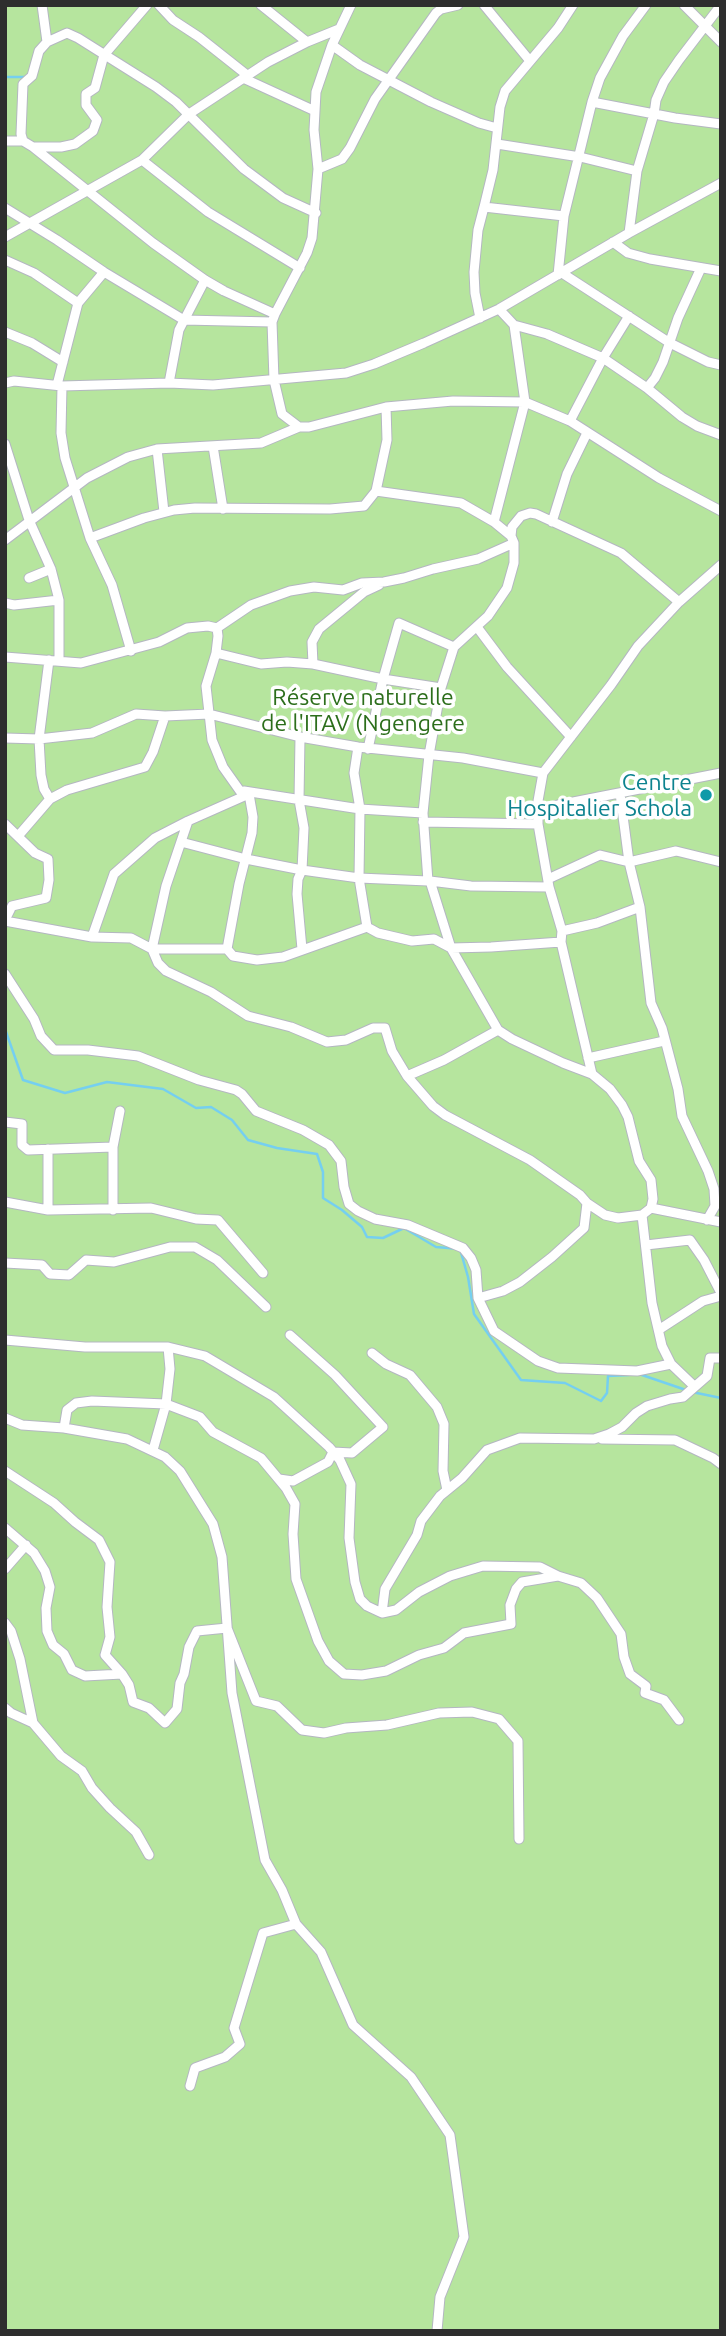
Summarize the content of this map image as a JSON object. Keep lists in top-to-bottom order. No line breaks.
{"parks":["Réserve naturelle de l'ITAV (Ngengere"],"places":["Centre Hospitalier Schola"]}
